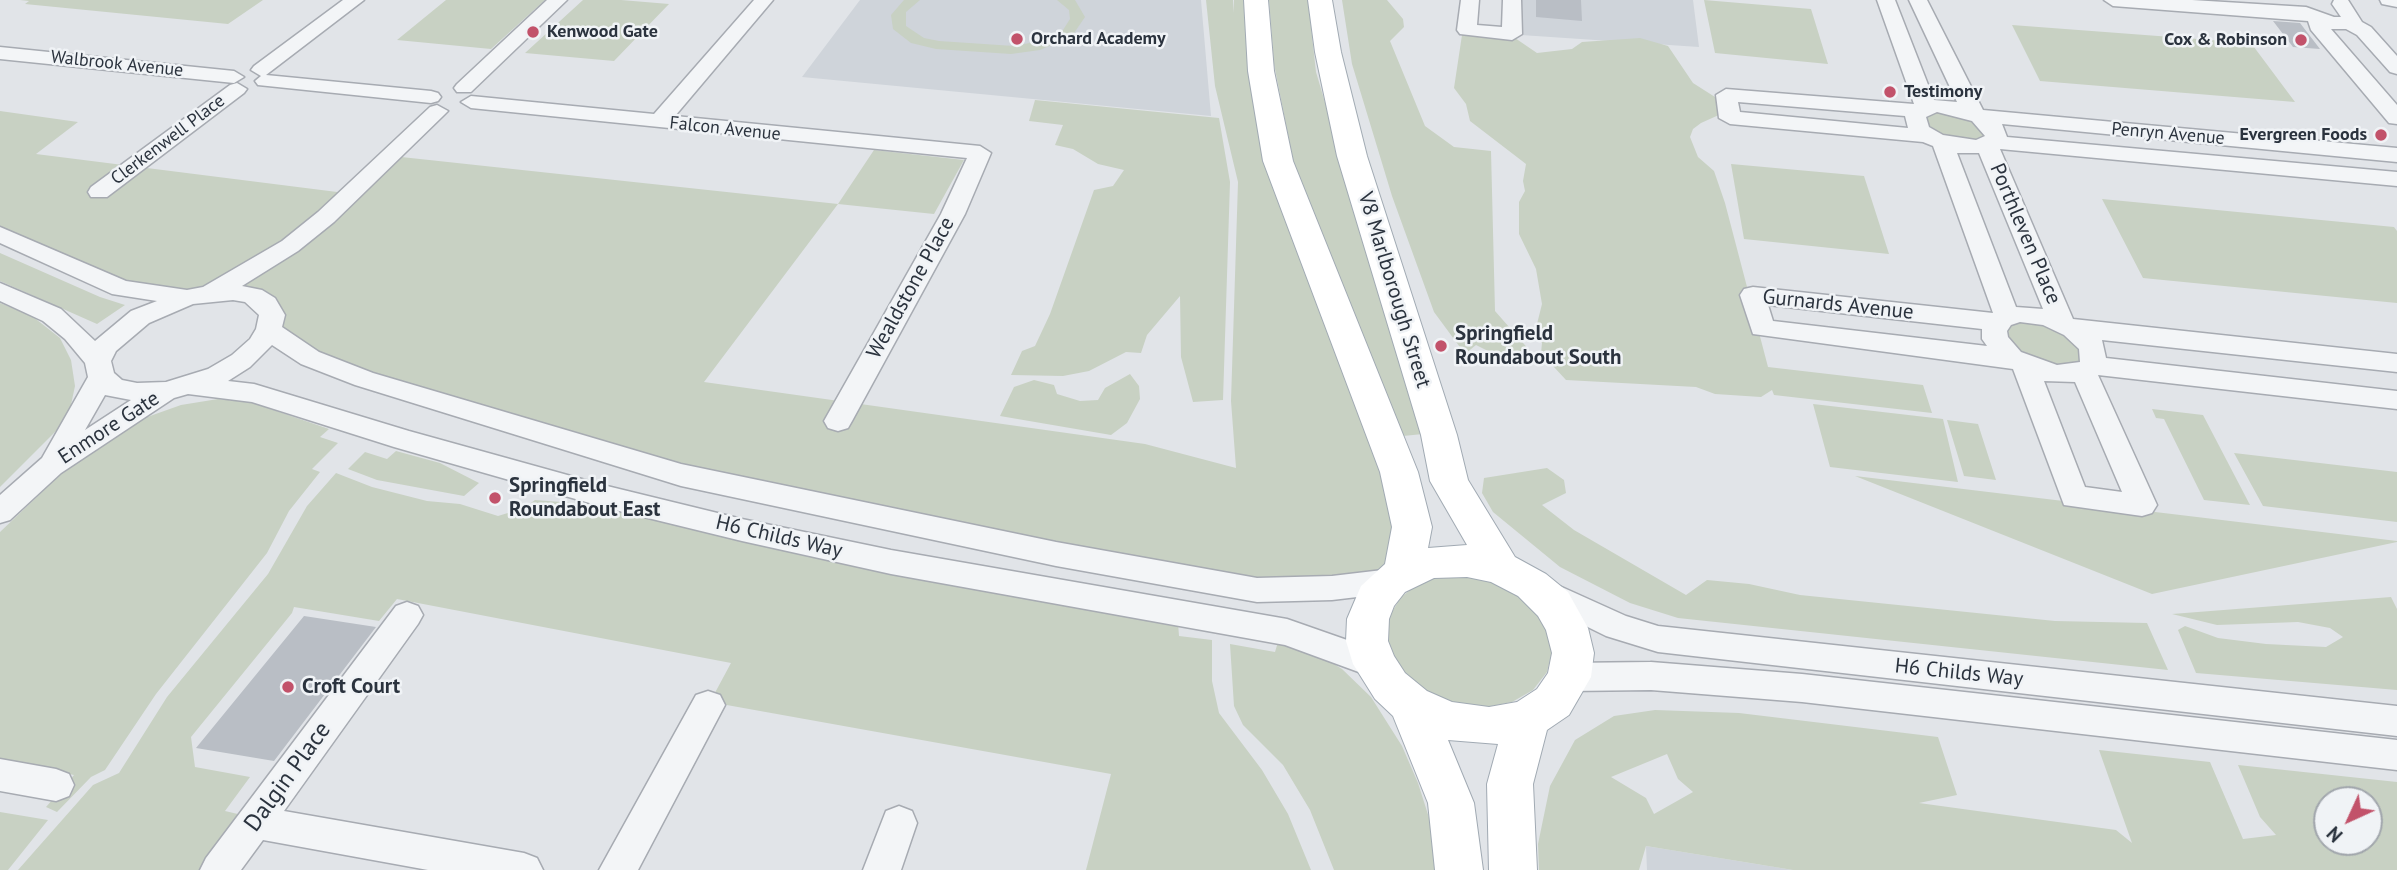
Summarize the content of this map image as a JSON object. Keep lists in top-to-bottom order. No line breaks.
{"streets":{"main road":["V8 Marlborough Street"],"street":["Walbrook Avenue","Falcon Avenue","Penryn Avenue","Clerkenwell Place","Porthleven Place","Wealdstone Place","Gurnards Avenue","Enmore Gate","H6 Childs Way","Dalgin Place"]},"crossings":[["Walbrook Avenue","Clerkenwell Place"],["Falcon Avenue","Wealdstone Place"],["Penryn Avenue","Porthleven Place"],["Porthleven Place","Gurnards Avenue"],["V8 Marlborough Street","H6 Childs Way"],["Enmore Gate","H6 Childs Way"]],"places":["Kenwood Gate","Orchard Academy","Cox & Robinson","Testimony","Evergreen Foods","Springfield Roundabout South","Springfield Roundabout East","Croft Court"],"north":"bottom left"}
